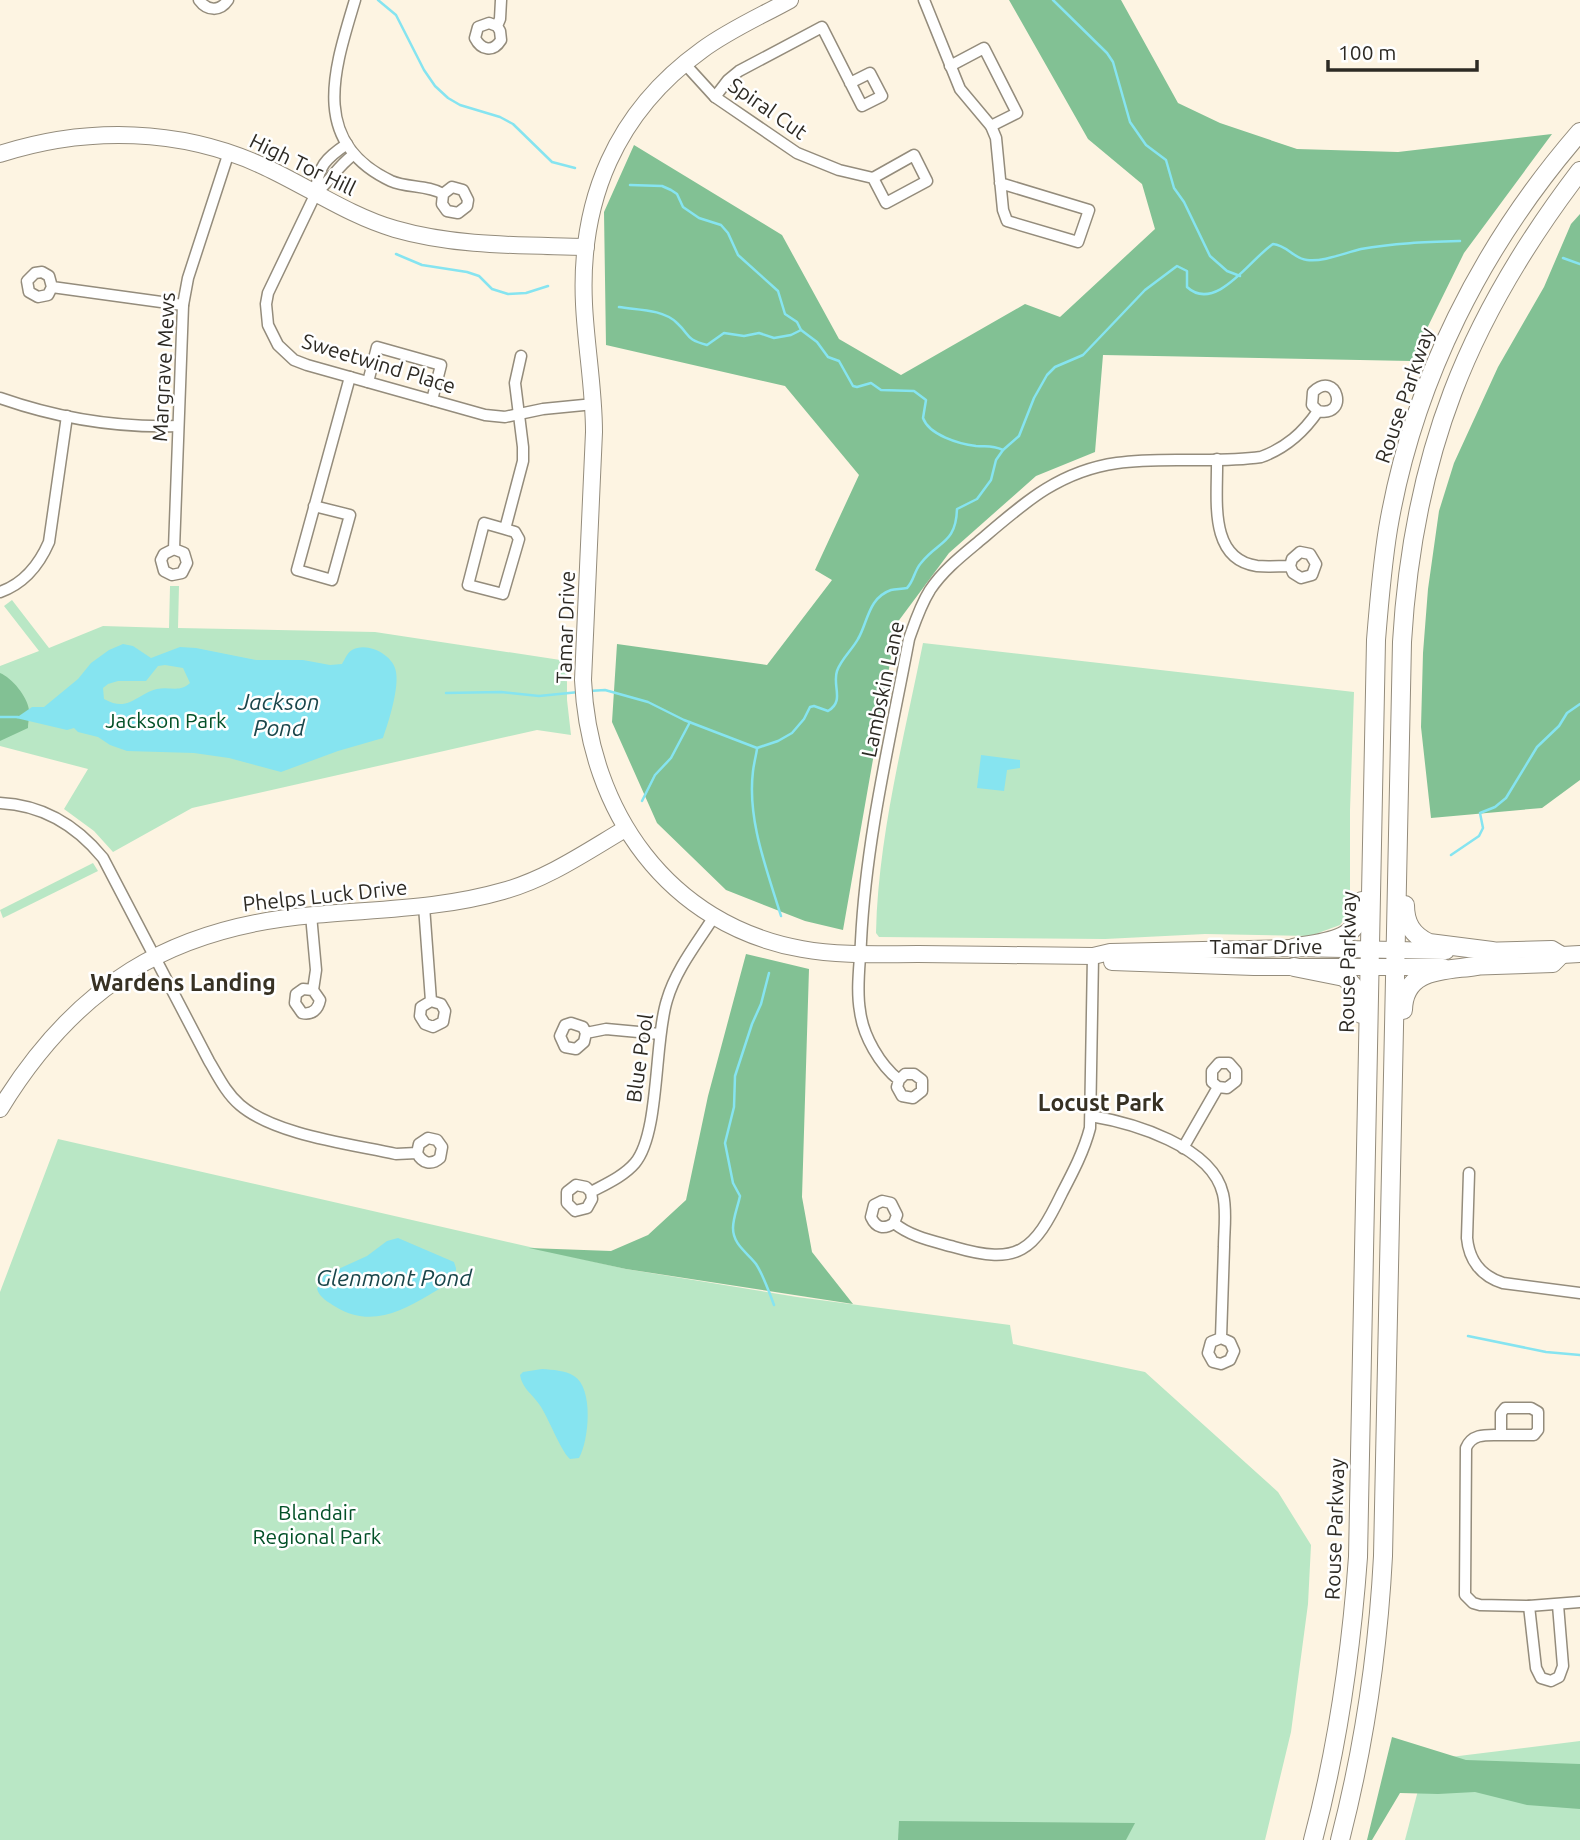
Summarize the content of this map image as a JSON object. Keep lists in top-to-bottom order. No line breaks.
{"streets":{"main road":["Rouse Parkway"],"street":["Spiral Cut","High Tor Hill","Sweetwind Place","Margrave Mews","Tamar Drive","Lambskin Lane","Phelps Luck Drive","Blue Pool"]},"crossings":[["Spiral Cut","Tamar Drive"],["High Tor Hill","Sweetwind Place"],["High Tor Hill","Margrave Mews"],["High Tor Hill","Tamar Drive"],["Sweetwind Place","Tamar Drive"],["Rouse Parkway","Tamar Drive"],["Tamar Drive","Lambskin Lane"],["Tamar Drive","Phelps Luck Drive"],["Tamar Drive","Blue Pool"]],"districts":["Wardens Landing","Locust Park"],"water":["Jackson Pond","Glenmont Pond"],"parks":["Jackson Park","Blandair Regional Park"],"scale_bar":"100 m"}
